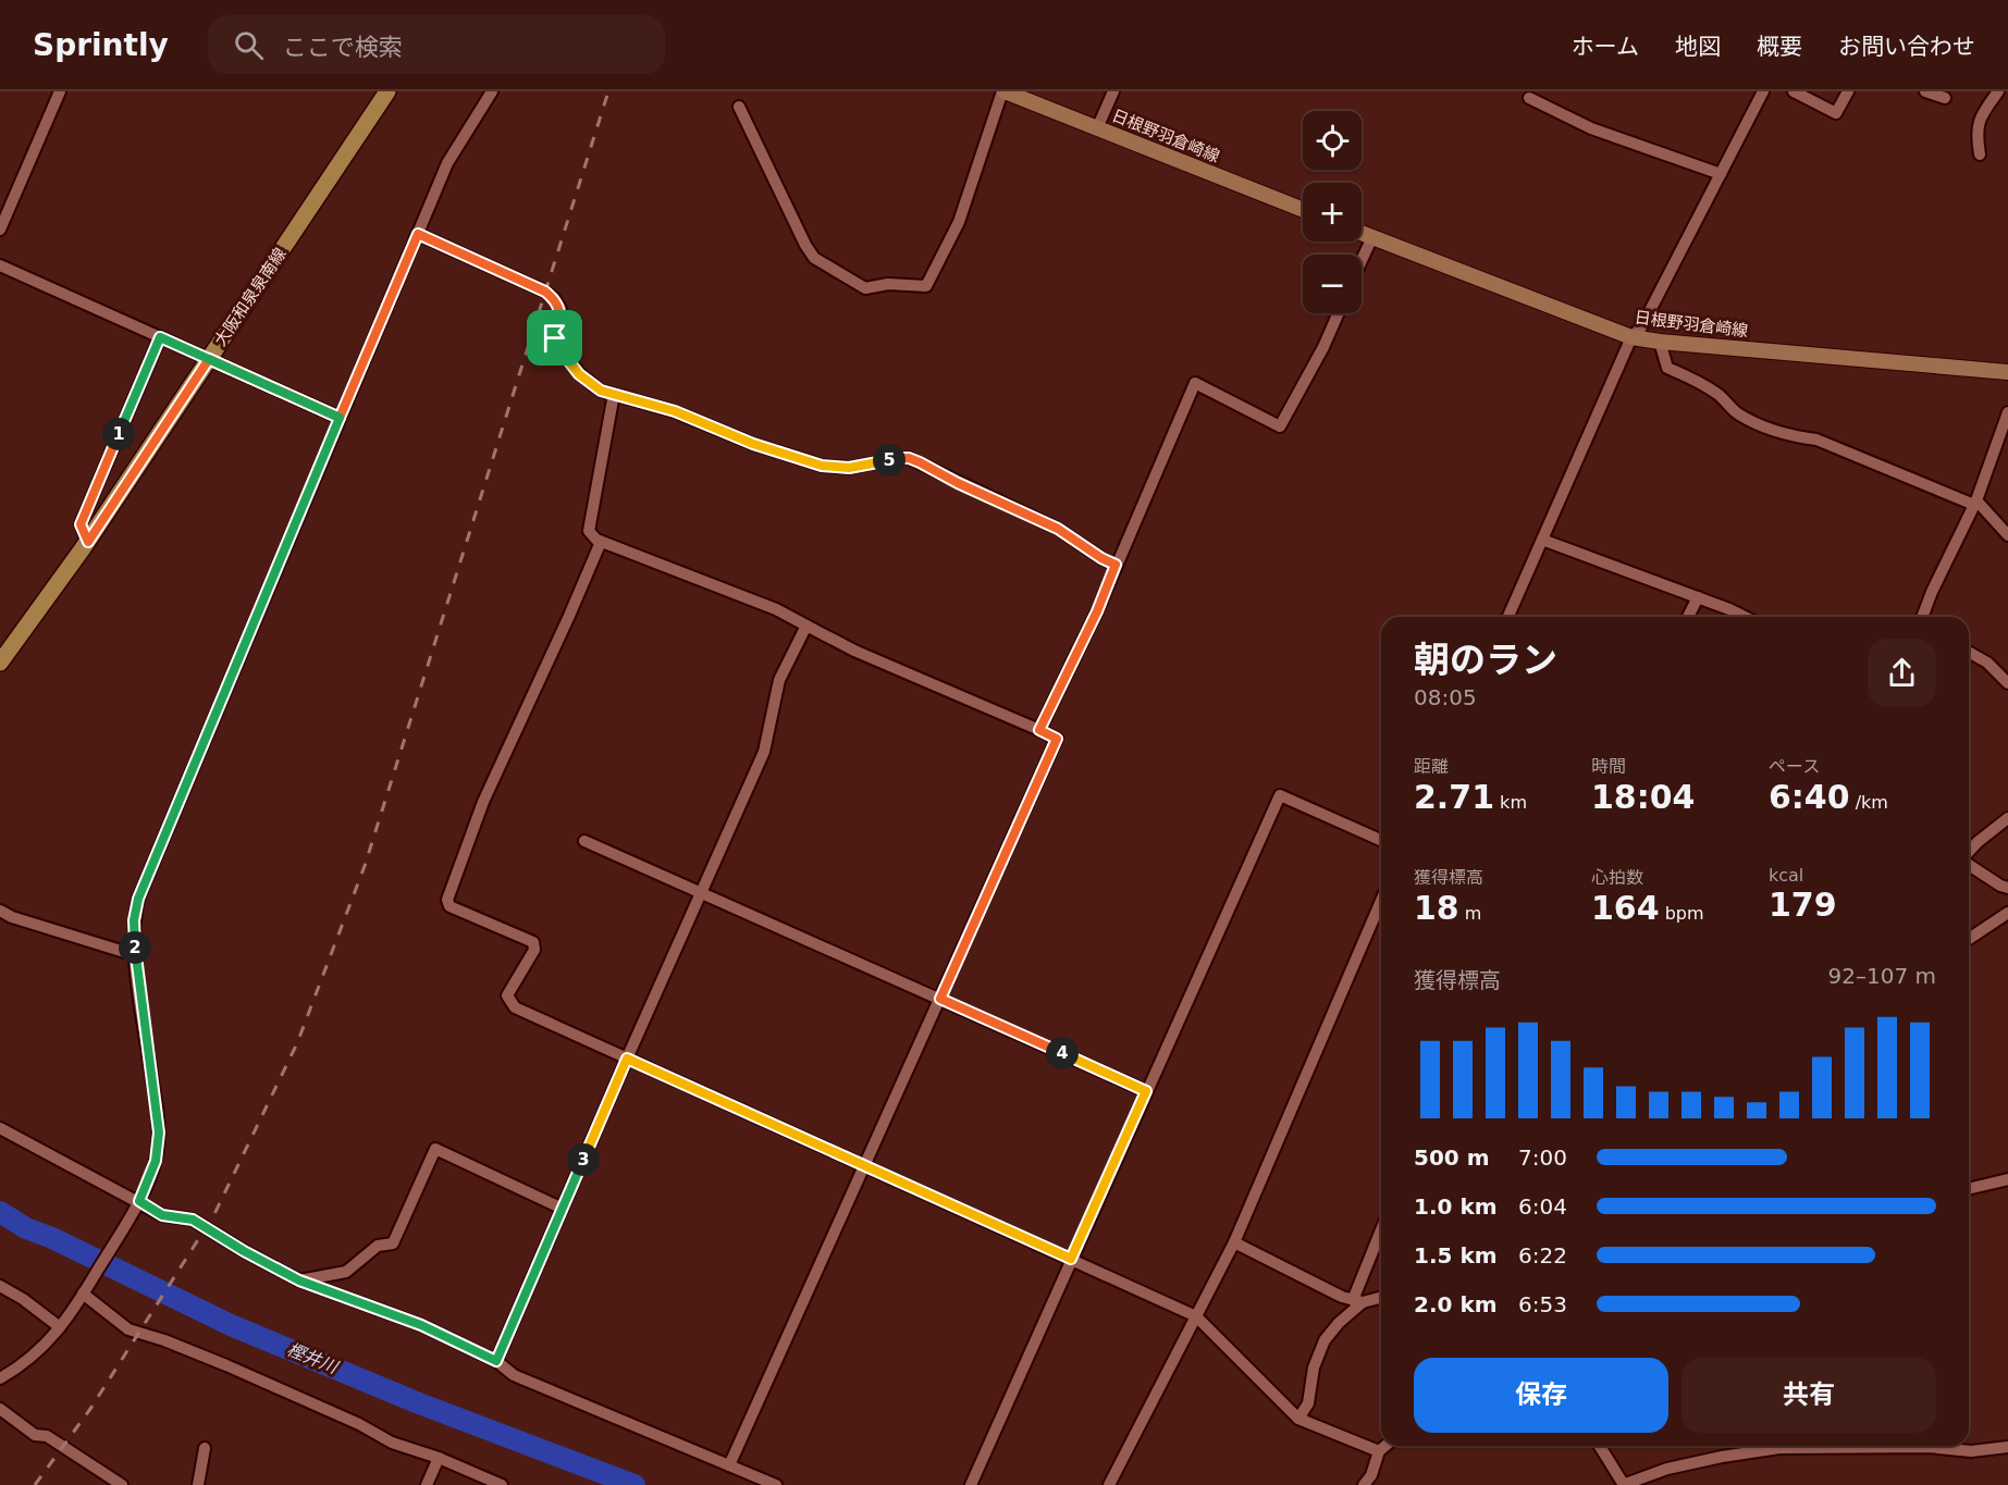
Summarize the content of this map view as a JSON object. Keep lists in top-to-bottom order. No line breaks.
{"streets":{"main road":["日根野羽倉崎線","大阪和泉泉南線"]},"water":["樫井川"],"page":{"header":"Sprintly","search":"ここで検索","nav":["ホーム","地図","概要","お問い合わせ"],"map_buttons":["+","−"],"pins":["1","5","2","4","3"],"heading":["朝のラン","08:05"],"stats":[["距離","2.71 km"],["時間","18:04"],["ペース","6:40 /km"],["獲得標高","18 m"],["心拍数","164 bpm"],["kcal","179"]],"chart":["獲得標高","92–107 m"],"list":[{"name":"500 m","note":"7:00"},{"name":"1.0 km","note":"6:04"},{"name":"1.5 km","note":"6:22"},{"name":"2.0 km","note":"6:53"}],"buttons":["保存","共有"]}}
